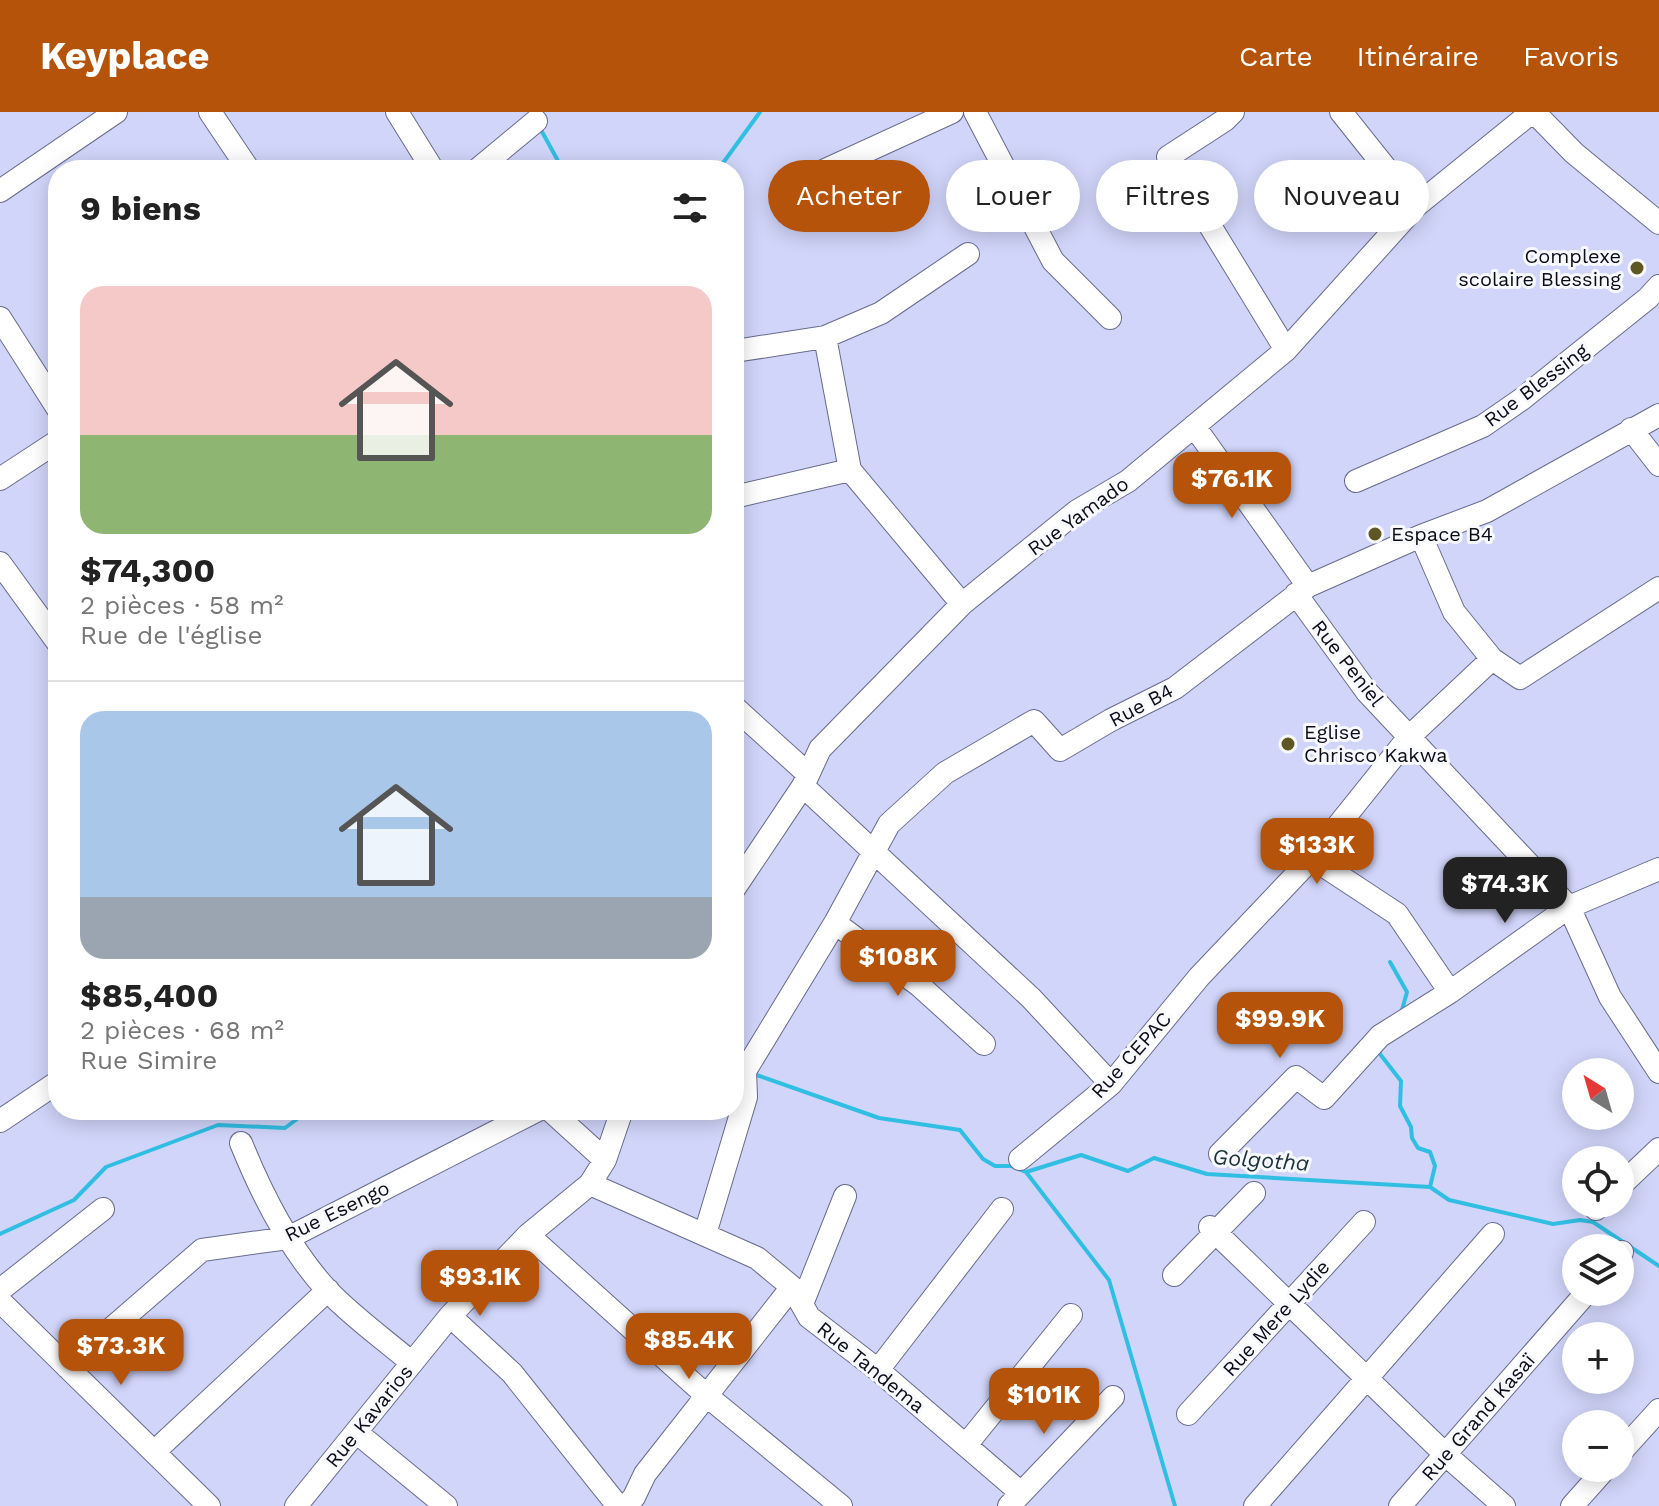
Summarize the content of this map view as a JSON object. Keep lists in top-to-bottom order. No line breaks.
{"streets":{"street":["Rue Blessing","Rue Yamado","Rue Peniel","Rue B4","Rue CEPAC","Rue Esengo","Rue Mere Lydie","Rue Tandema","Rue Kavarios","Rue Grand Kasaï"]},"crossings":[["Rue Yamado","Rue Peniel"],["Rue Peniel","Rue B4"],["Rue Peniel","Rue CEPAC"],["Rue B4","Rue Tandema"],["Rue Tandema","Rue Kavarios"]],"water":["Golgotha"],"places":["Complexe scolaire Blessing","Espace B4","Eglise Chrisco Kakwa"],"north":"top left","page":{"header":"Keyplace","nav":["Carte","Itinéraire","Favoris"],"chip":["Acheter","Louer","Filtres","Nouveau"],"heading":"9 biens","list":[{"name":"$74,300","note":"2 pièces · 58 m² · Rue de l'église"},{"name":"$85,400","note":"2 pièces · 68 m² · Rue Simire"}],"price":["$76.1K","$133K","$74.3K","$108K","$99.9K","$93.1K","$85.4K","$73.3K","$101K"],"map_buttons":["+","−"]}}
